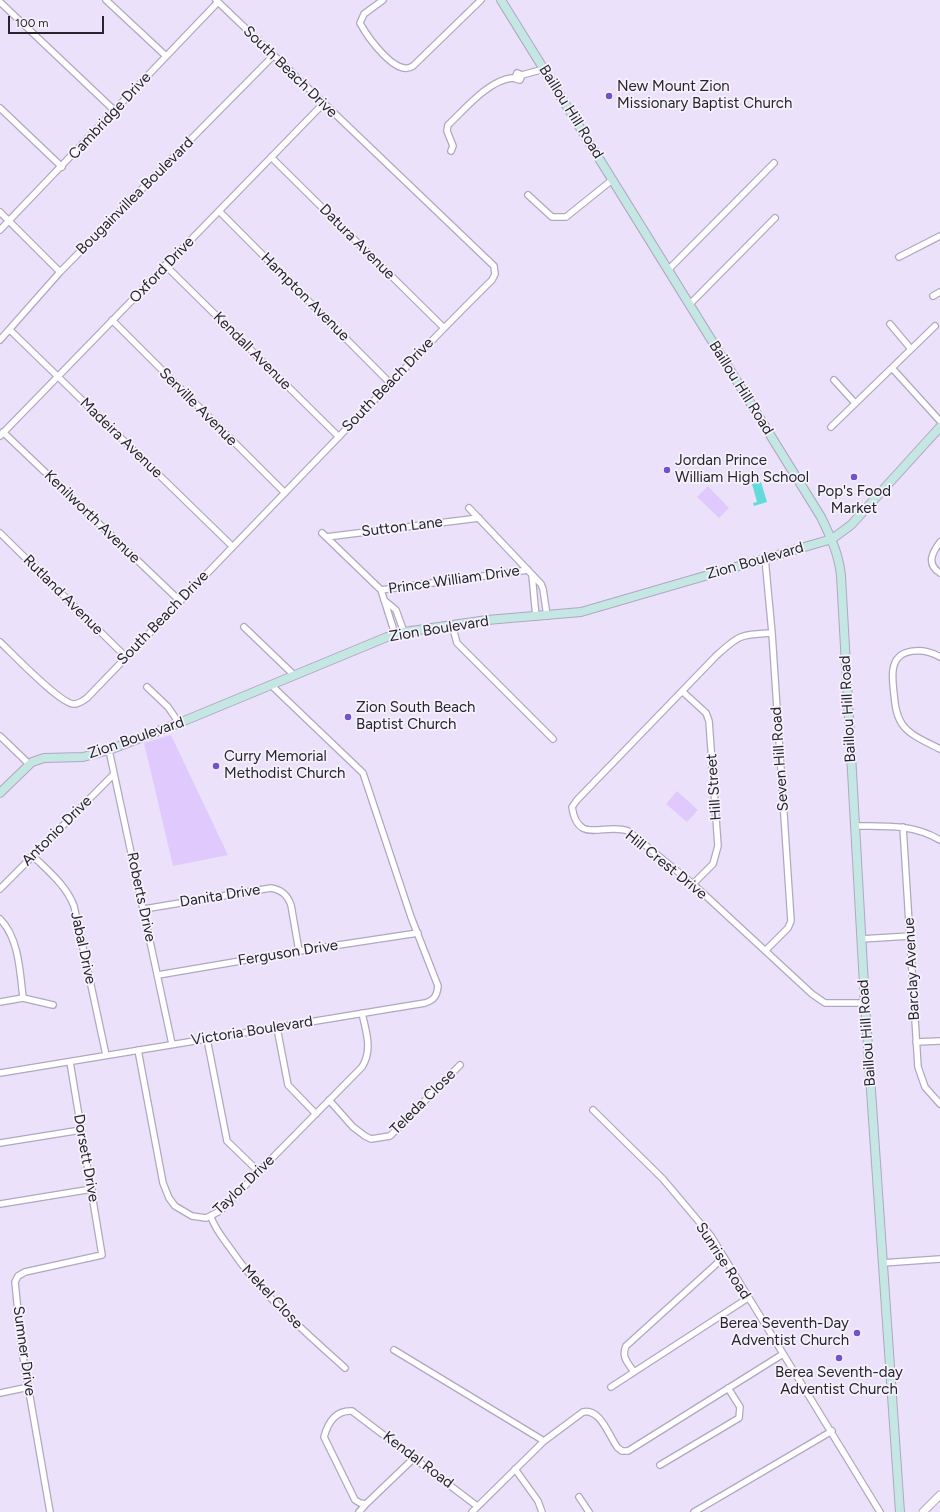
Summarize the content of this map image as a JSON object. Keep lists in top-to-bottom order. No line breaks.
{"streets":{"main road":["Baillou Hill Road","Zion Boulevard"],"street":["South Beach Drive","Cambridge Drive","Bougainvillea Boulevard","Datura Avenue","Oxford Drive","Hampton Avenue","Kendall Avenue","Serville Avenue","Madeira Avenue","Kenilworth Avenue","Sutton Lane","Prince William Drive","Rutland Avenue","Seven Hill Road","Hill Street","Antonio Drive","Hill Crest Drive","Danita Drive","Roberts Drive","Jabal Drive","Ferguson Drive","Barclay Avenue","Victoria Boulevard","Teleda Close","Dorsett Drive","Taylor Drive","Sunrise Road","Mekel Close","Sumner Drive","Kendal Road"]},"crossings":[["South Beach Drive","Cambridge Drive"],["South Beach Drive","Bougainvillea Boulevard"],["South Beach Drive","Datura Avenue"],["South Beach Drive","Oxford Drive"],["South Beach Drive","Hampton Avenue"],["South Beach Drive","Kendall Avenue"],["South Beach Drive","Serville Avenue"],["South Beach Drive","Madeira Avenue"],["South Beach Drive","Kenilworth Avenue"],["South Beach Drive","Rutland Avenue"],["Baillou Hill Road","Zion Boulevard"],["Baillou Hill Road","Hill Crest Drive"],["Bougainvillea Boulevard","Madeira Avenue"],["Datura Avenue","Oxford Drive"],["Oxford Drive","Hampton Avenue"],["Oxford Drive","Kendall Avenue"],["Oxford Drive","Serville Avenue"],["Oxford Drive","Madeira Avenue"],["Oxford Drive","Kenilworth Avenue"],["Sutton Lane","Prince William Drive"],["Zion Boulevard","Seven Hill Road"],["Zion Boulevard","Roberts Drive"],["Seven Hill Road","Hill Crest Drive"],["Hill Street","Hill Crest Drive"],["Antonio Drive","Roberts Drive"],["Antonio Drive","Jabal Drive"],["Danita Drive","Roberts Drive"],["Danita Drive","Ferguson Drive"],["Roberts Drive","Ferguson Drive"],["Roberts Drive","Victoria Boulevard"],["Jabal Drive","Victoria Boulevard"],["Ferguson Drive","Victoria Boulevard"],["Victoria Boulevard","Dorsett Drive"],["Victoria Boulevard","Taylor Drive"],["Teleda Close","Taylor Drive"],["Dorsett Drive","Sumner Drive"],["Taylor Drive","Mekel Close"]],"places":["New Mount Zion Missionary Baptist Church","Jordan Prince William High School","Pop's Food Market","Zion South Beach Baptist Church","Curry Memorial Methodist Church","Berea Seventh-Day Adventist Church","Berea Seventh-day Adventist Church"],"scale_bar":"100 m"}
